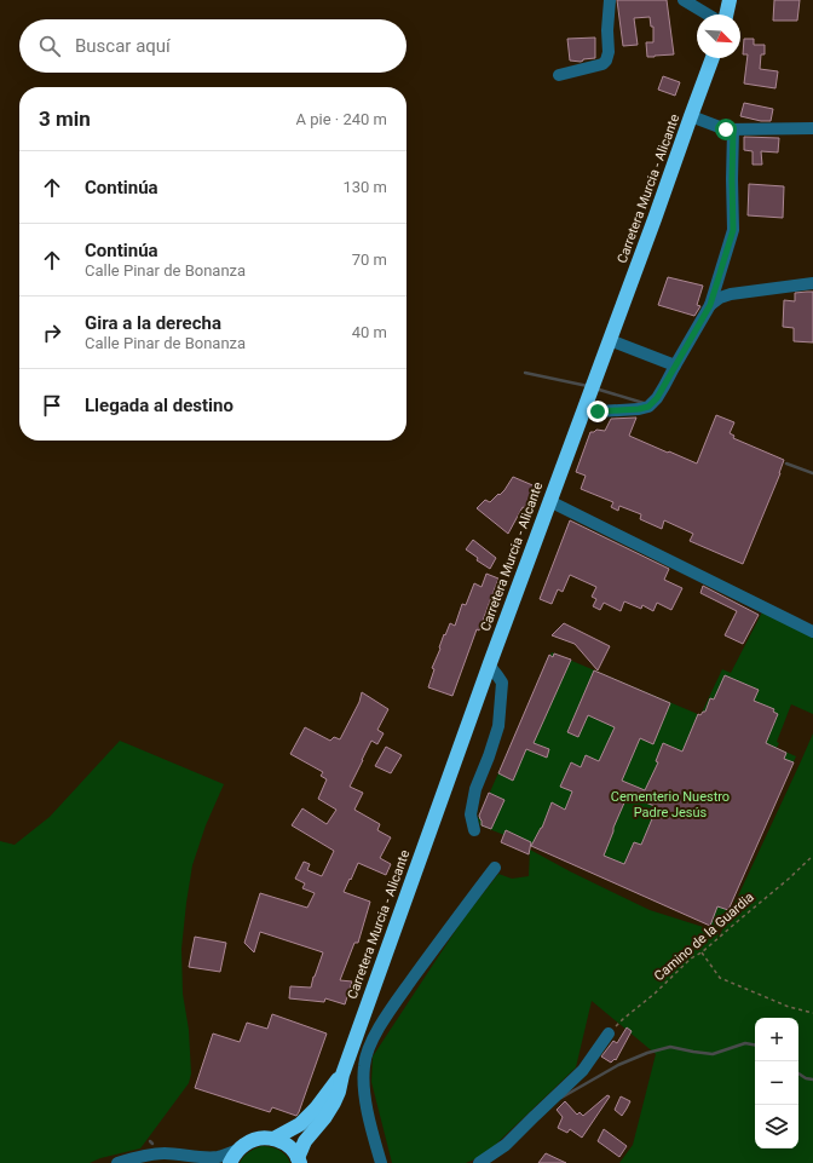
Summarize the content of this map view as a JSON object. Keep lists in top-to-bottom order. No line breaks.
{"streets":{"highway":["Carretera Murcia - Alicante"],"path":["Camino de la Guardia"]},"parks":["Cementerio Nuestro Padre Jesús"],"north":"bottom right","page":{"search":"Buscar aquí","heading":["3 min","A pie · 240 m"],"list":[["Continúa","130 m"],["Continúa","Calle Pinar de Bonanza","70 m"],["Gira a la derecha","Calle Pinar de Bonanza","40 m"],"Llegada al destino"],"map_buttons":["+","−"]}}
